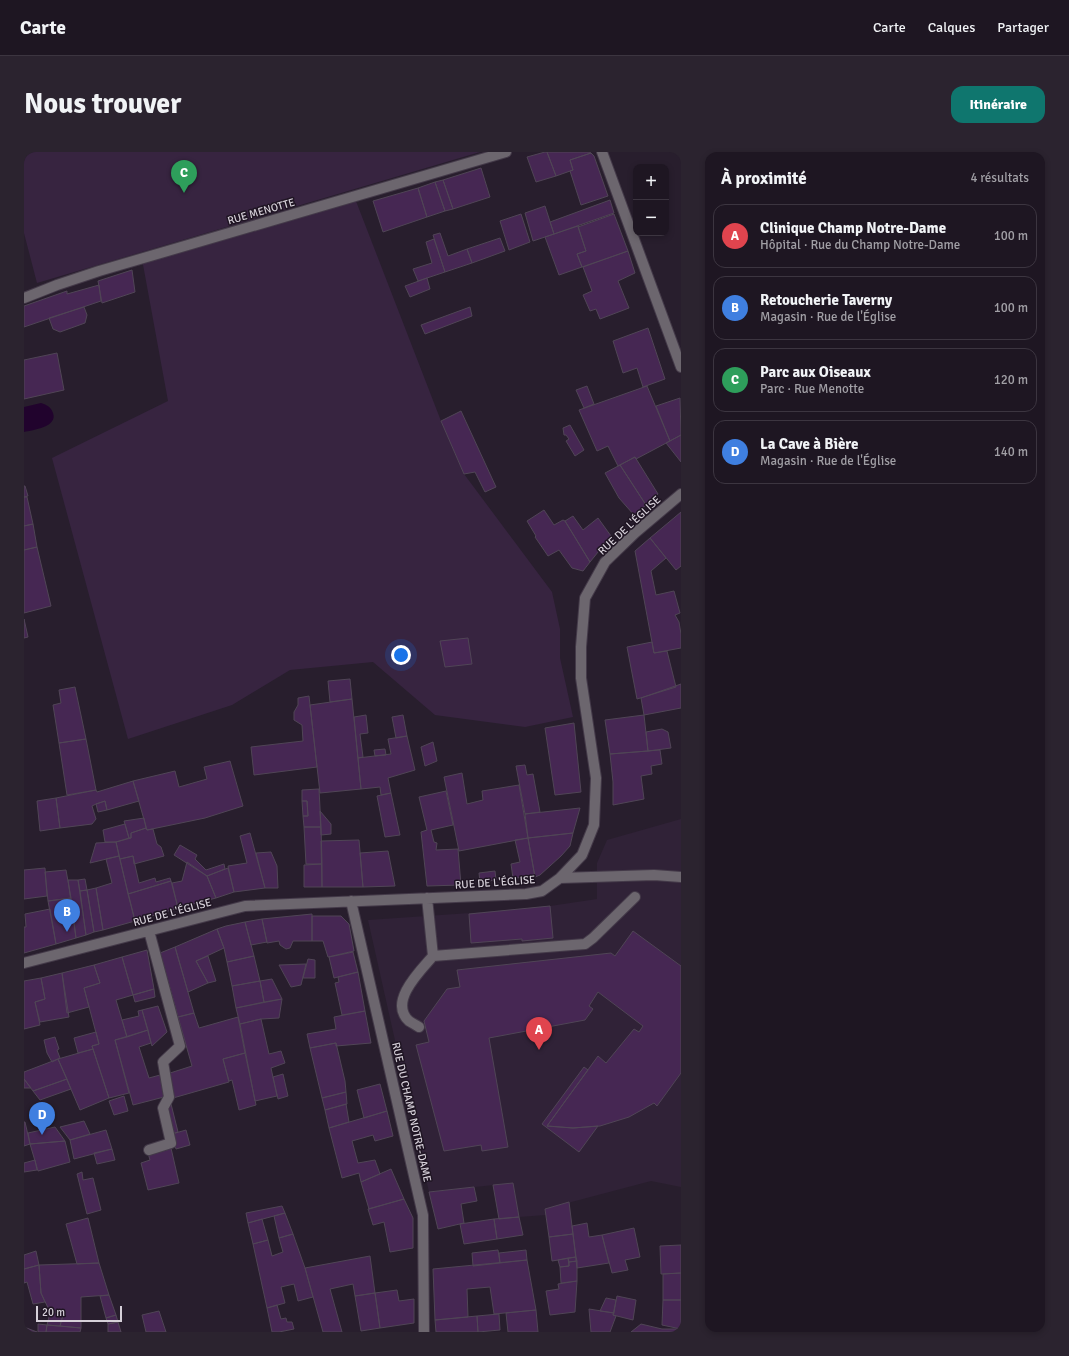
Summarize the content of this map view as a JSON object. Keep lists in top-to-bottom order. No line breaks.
{"streets":{"street":["RUE MENOTTE","RUE DE L'ÉGLISE","RUE DU CHAMP NOTRE-DAME"]},"crossings":[["RUE DE L'ÉGLISE","RUE DU CHAMP NOTRE-DAME"]],"scale_bar":"20 m","page":{"header":"Carte","nav":["Carte","Calques","Partager"],"buttons":"Itinéraire","title":"Nous trouver","heading":["À proximité","4 résultats"],"pins":["C","B","A","D"],"map_buttons":["+","−"],"list":[{"mark":"A","name":"Clinique Champ Notre-Dame","note":"Hôpital · Rue du Champ Notre-Dame","value":"100 m"},{"mark":"B","name":"Retoucherie Taverny","note":"Magasin · Rue de l'Église","value":"100 m"},{"mark":"C","name":"Parc aux Oiseaux","note":"Parc · Rue Menotte","value":"120 m"},{"mark":"D","name":"La Cave à Bière","note":"Magasin · Rue de l'Église","value":"140 m"}],"scale":"20 m"}}
